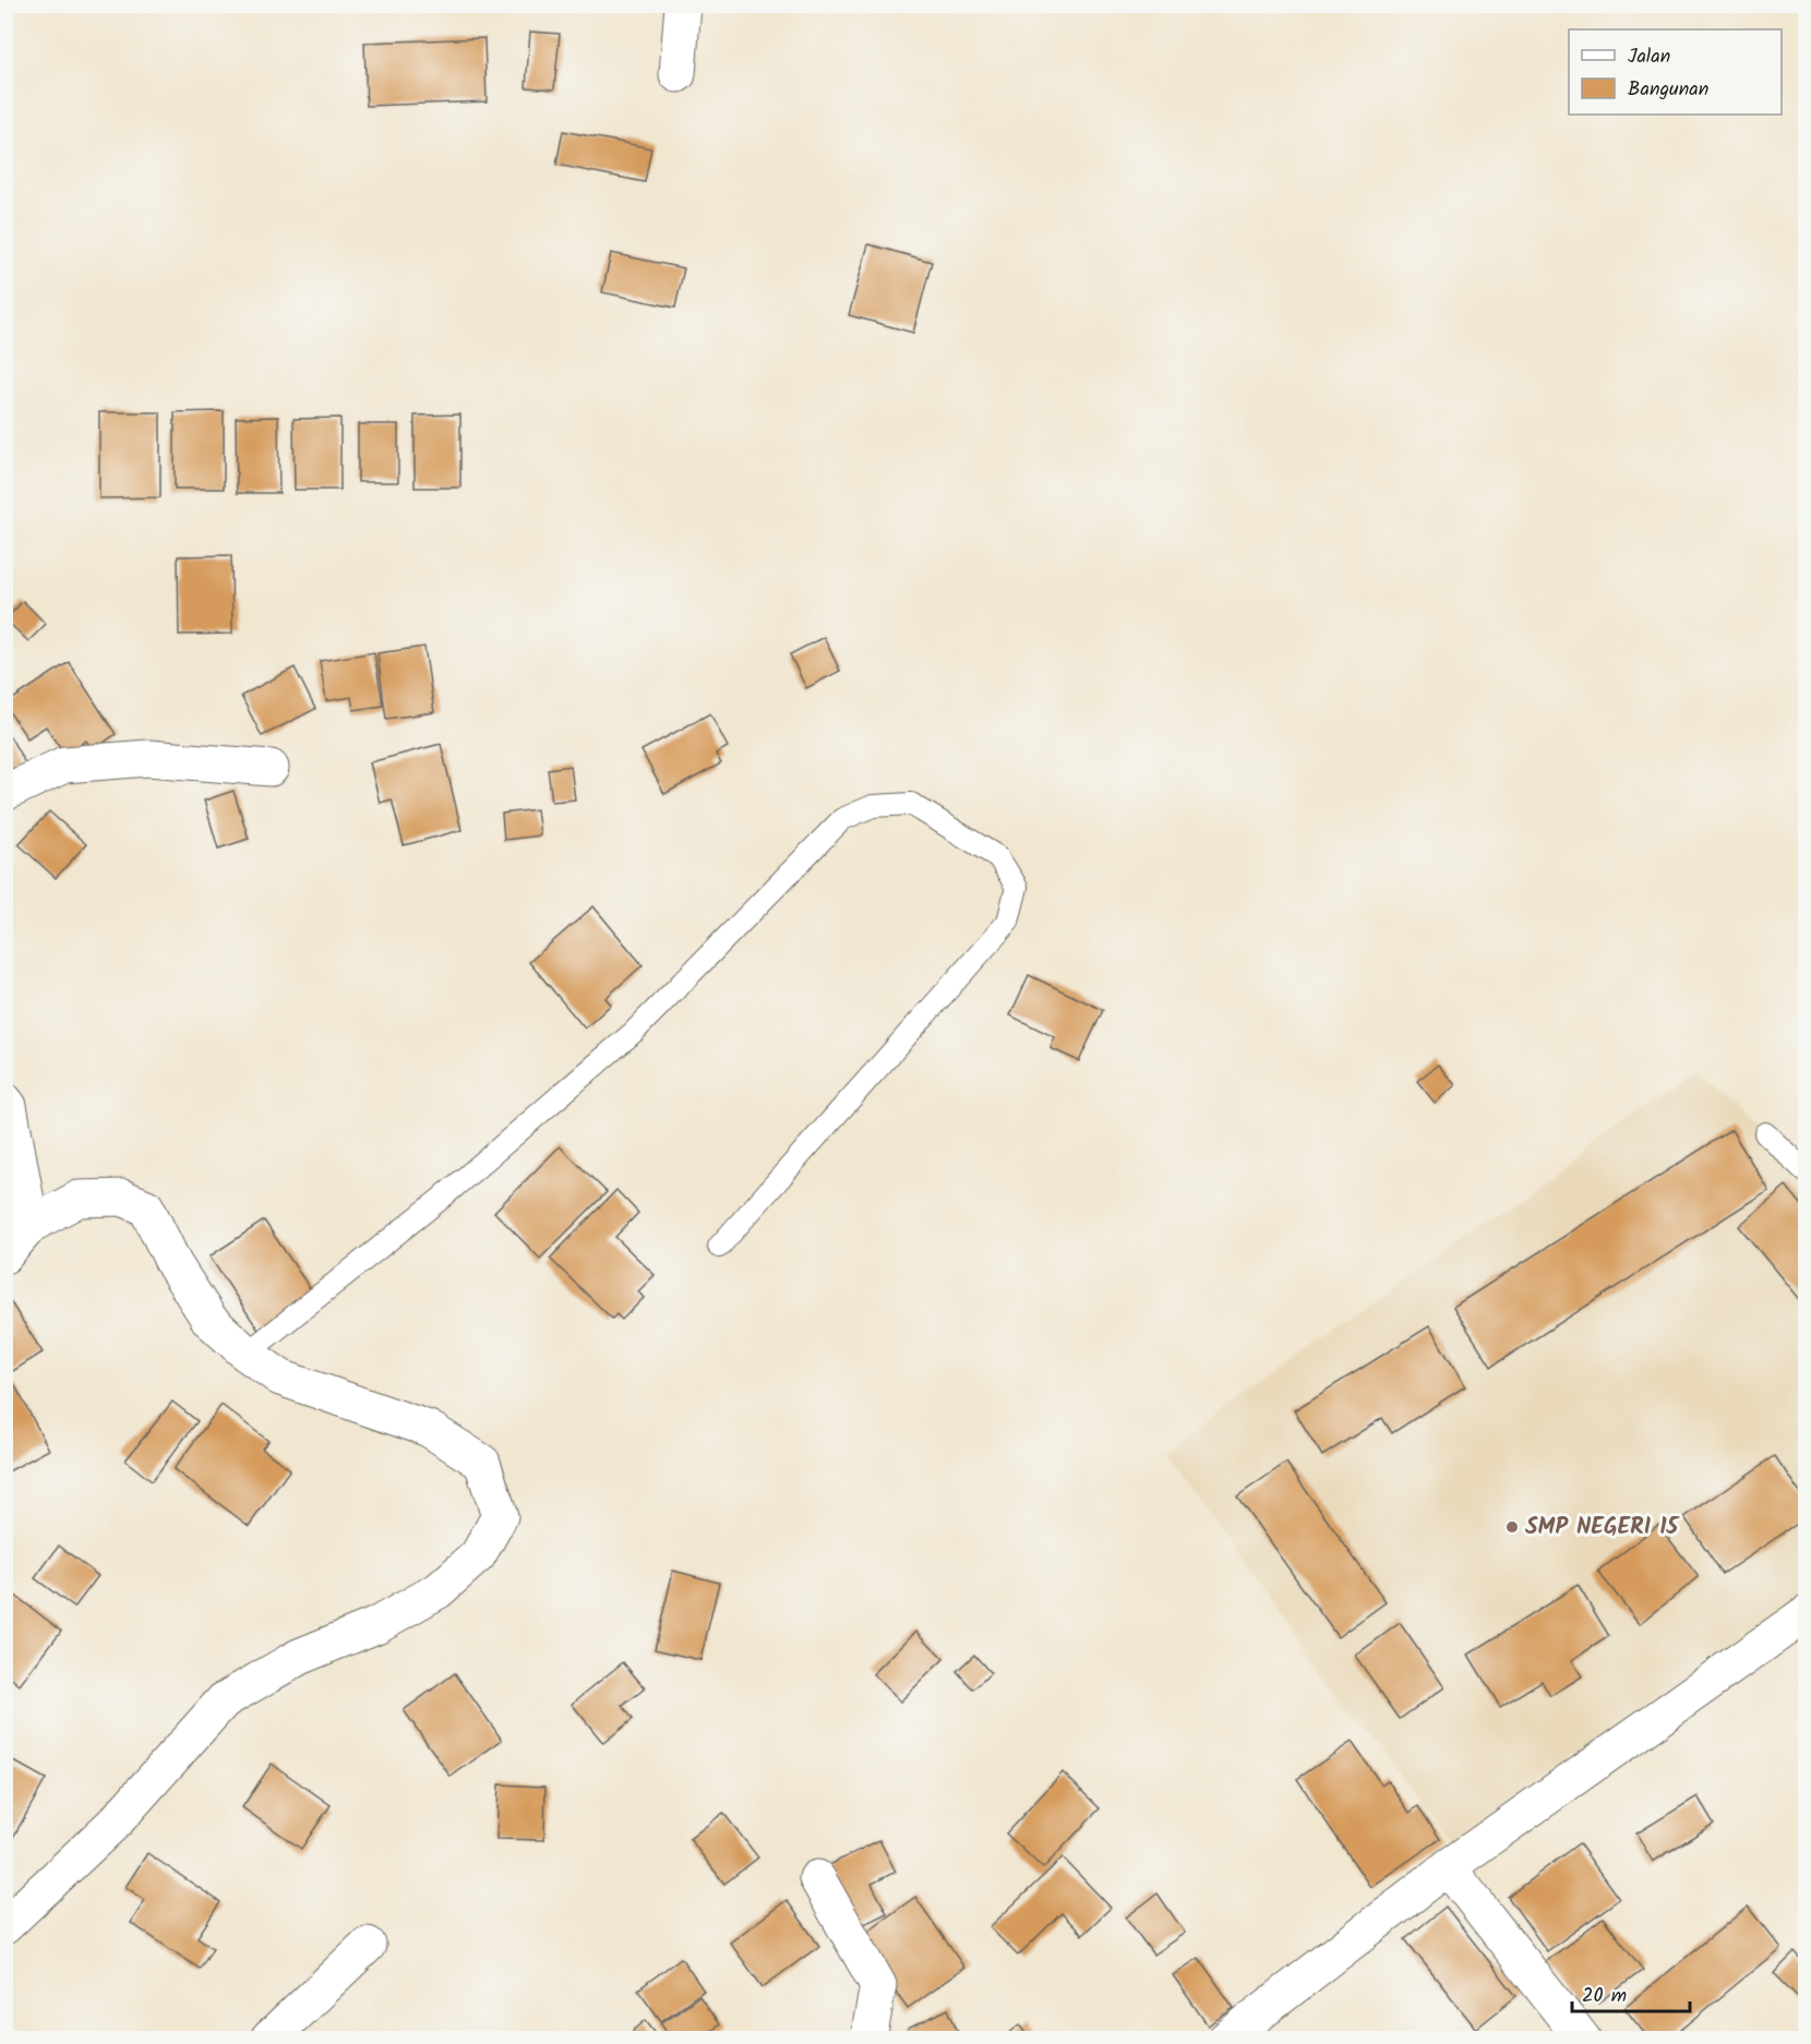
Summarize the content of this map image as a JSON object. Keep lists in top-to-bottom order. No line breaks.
{"places":["SMP NEGERI 15"],"legend":["Jalan","Bangunan"],"scale_bar":"20 m"}
